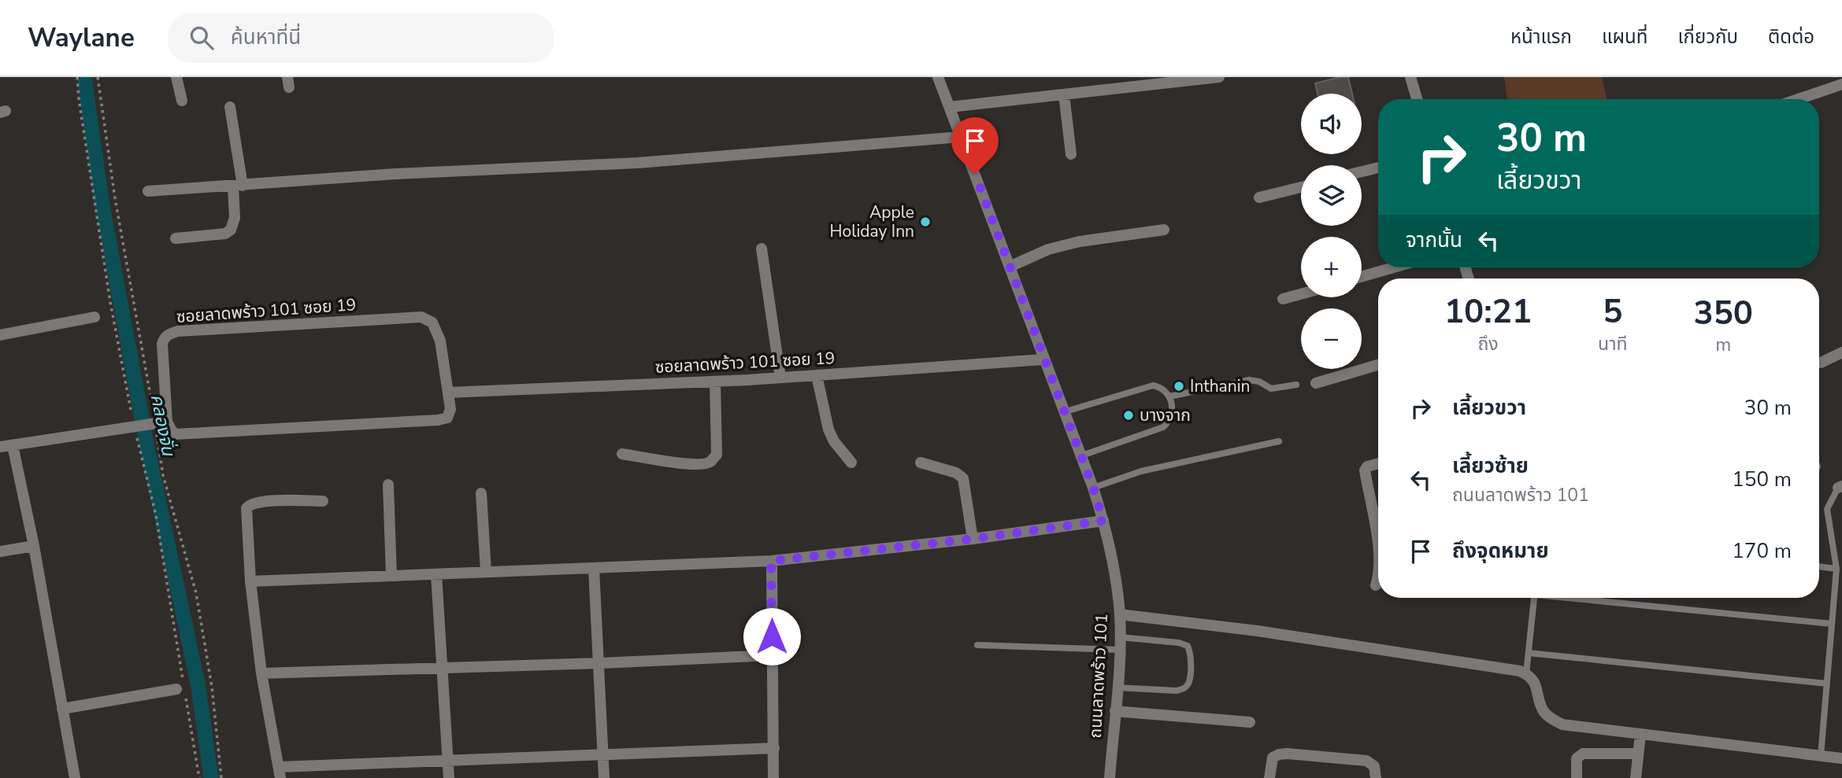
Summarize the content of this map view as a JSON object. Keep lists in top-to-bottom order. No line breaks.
{"streets":{"street":["ซอยลาดพร้าว 101 ซอย 19","ถนนลาดพร้าว 101"]},"crossings":[["ซอยลาดพร้าว 101 ซอย 19","ถนนลาดพร้าว 101"]],"water":["คลองจั่น"],"places":["Apple Holiday Inn","Inthanin","บางจาก"],"page":{"header":"Waylane","search":"ค้นหาที่นี่","nav":["หน้าแรก","แผนที่","เกี่ยวกับ","ติดต่อ"],"map_buttons":["+","−"],"turn":["30 m","เลี้ยวขวา"],"then":"จากนั้น","eta":["10:21","ถึง","5","นาที","350","m"],"list":[{"name":"เลี้ยวขวา","value":"30 m"},{"name":"เลี้ยวซ้าย","note":"ถนนลาดพร้าว 101","value":"150 m"},{"name":"ถึงจุดหมาย","value":"170 m"}]}}
